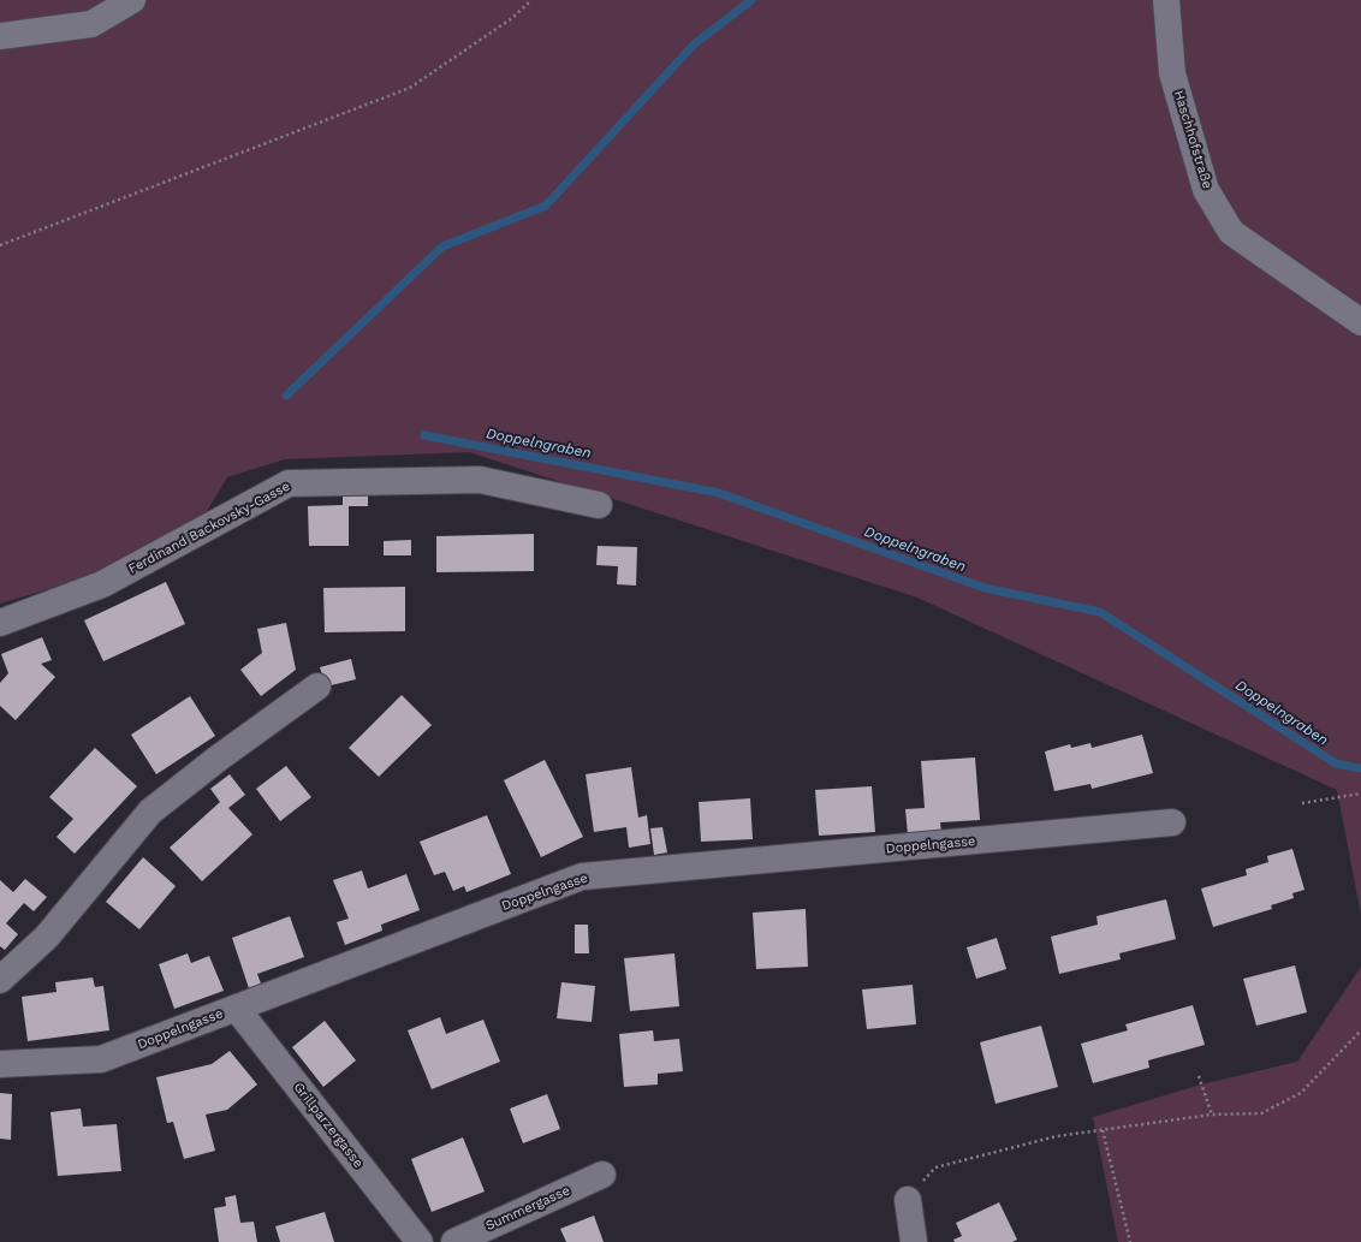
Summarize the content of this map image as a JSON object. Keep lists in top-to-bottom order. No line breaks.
{"streets":{"street":["Haschhofstraße","Ferdinand Backovsky-Gasse","Doppelngasse","Grillparzergasse","Summergasse"]},"crossings":[["Doppelngasse","Grillparzergasse"]],"water":["Doppelngraben"]}
